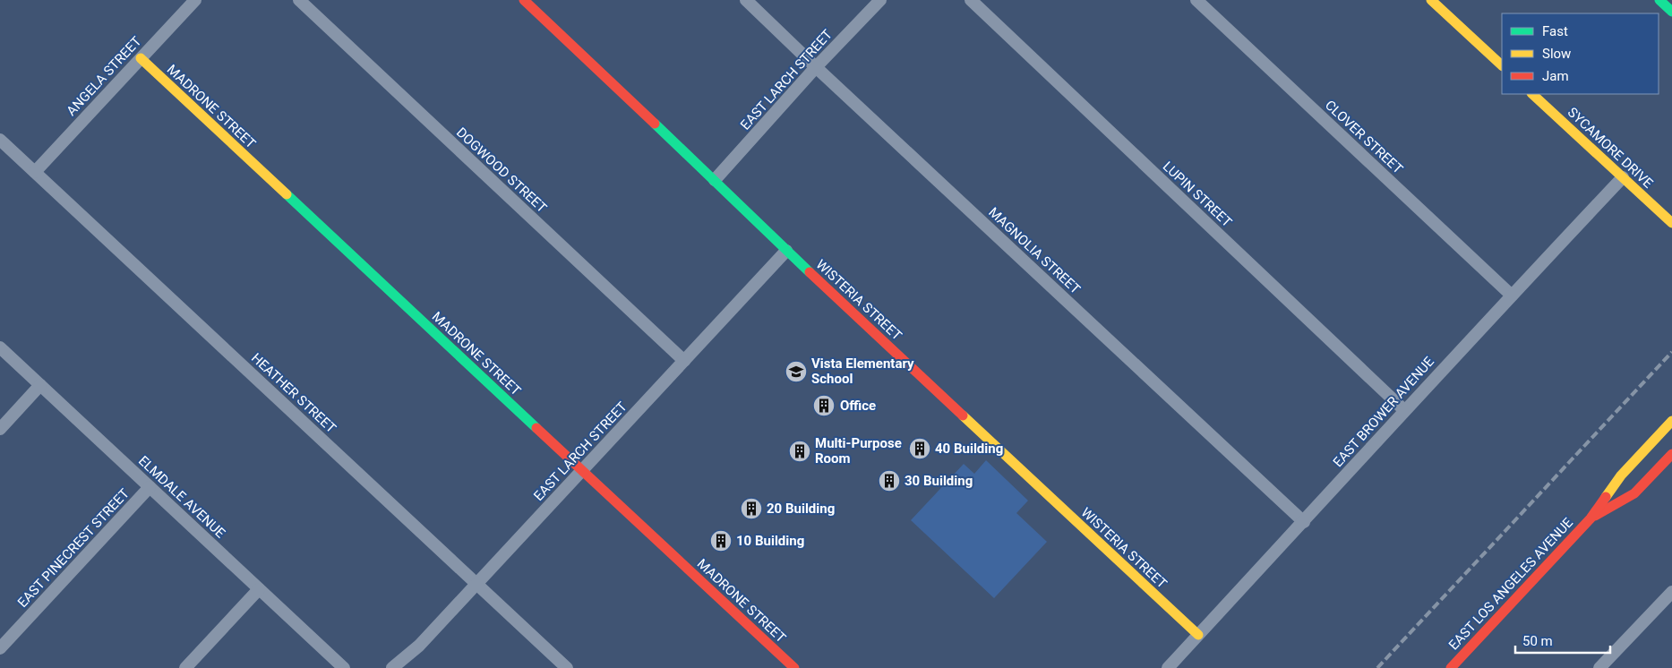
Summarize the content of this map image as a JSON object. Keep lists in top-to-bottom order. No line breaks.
{"streets":{"street":["ANGELA STREET","EAST LARCH STREET","MADRONE STREET","CLOVER STREET","SYCAMORE DRIVE","DOGWOOD STREET","LUPIN STREET","MAGNOLIA STREET","WISTERIA STREET","HEATHER STREET","EAST BROWER AVENUE","ELMDALE AVENUE","EAST PINECREST STREET","EAST LOS ANGELES AVENUE"]},"crossings":[["ANGELA STREET","MADRONE STREET"],["ANGELA STREET","HEATHER STREET"],["EAST LARCH STREET","MADRONE STREET"],["EAST LARCH STREET","DOGWOOD STREET"],["EAST LARCH STREET","MAGNOLIA STREET"],["EAST LARCH STREET","WISTERIA STREET"],["EAST LARCH STREET","HEATHER STREET"],["CLOVER STREET","EAST BROWER AVENUE"],["SYCAMORE DRIVE","EAST BROWER AVENUE"],["LUPIN STREET","EAST BROWER AVENUE"],["MAGNOLIA STREET","EAST BROWER AVENUE"],["WISTERIA STREET","EAST BROWER AVENUE"],["ELMDALE AVENUE","EAST PINECREST STREET"]],"places":{"school or university":["Vista Elementary School"],"building":["Office","40 Building","Multi-Purpose Room","30 Building","20 Building","10 Building"]},"legend":["Fast","Slow","Jam"],"scale_bar":"50 m"}
